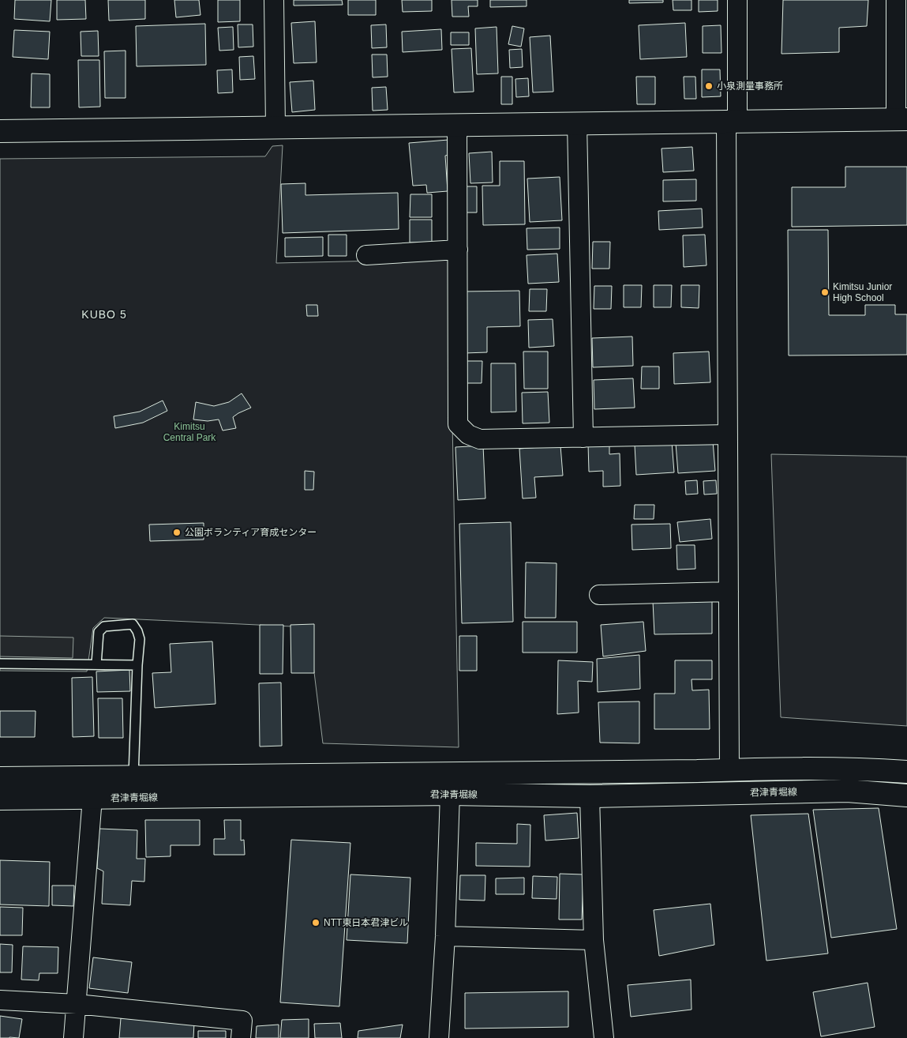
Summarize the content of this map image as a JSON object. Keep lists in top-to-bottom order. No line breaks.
{"streets":{"main road":["君津青堀線"]},"districts":["KUBO 5"],"parks":["Kimitsu Central Park"],"places":["小泉測量事務所","Kimitsu Junior High School","公園ボランティア育成センター","NTT東日本君津ビル"]}
